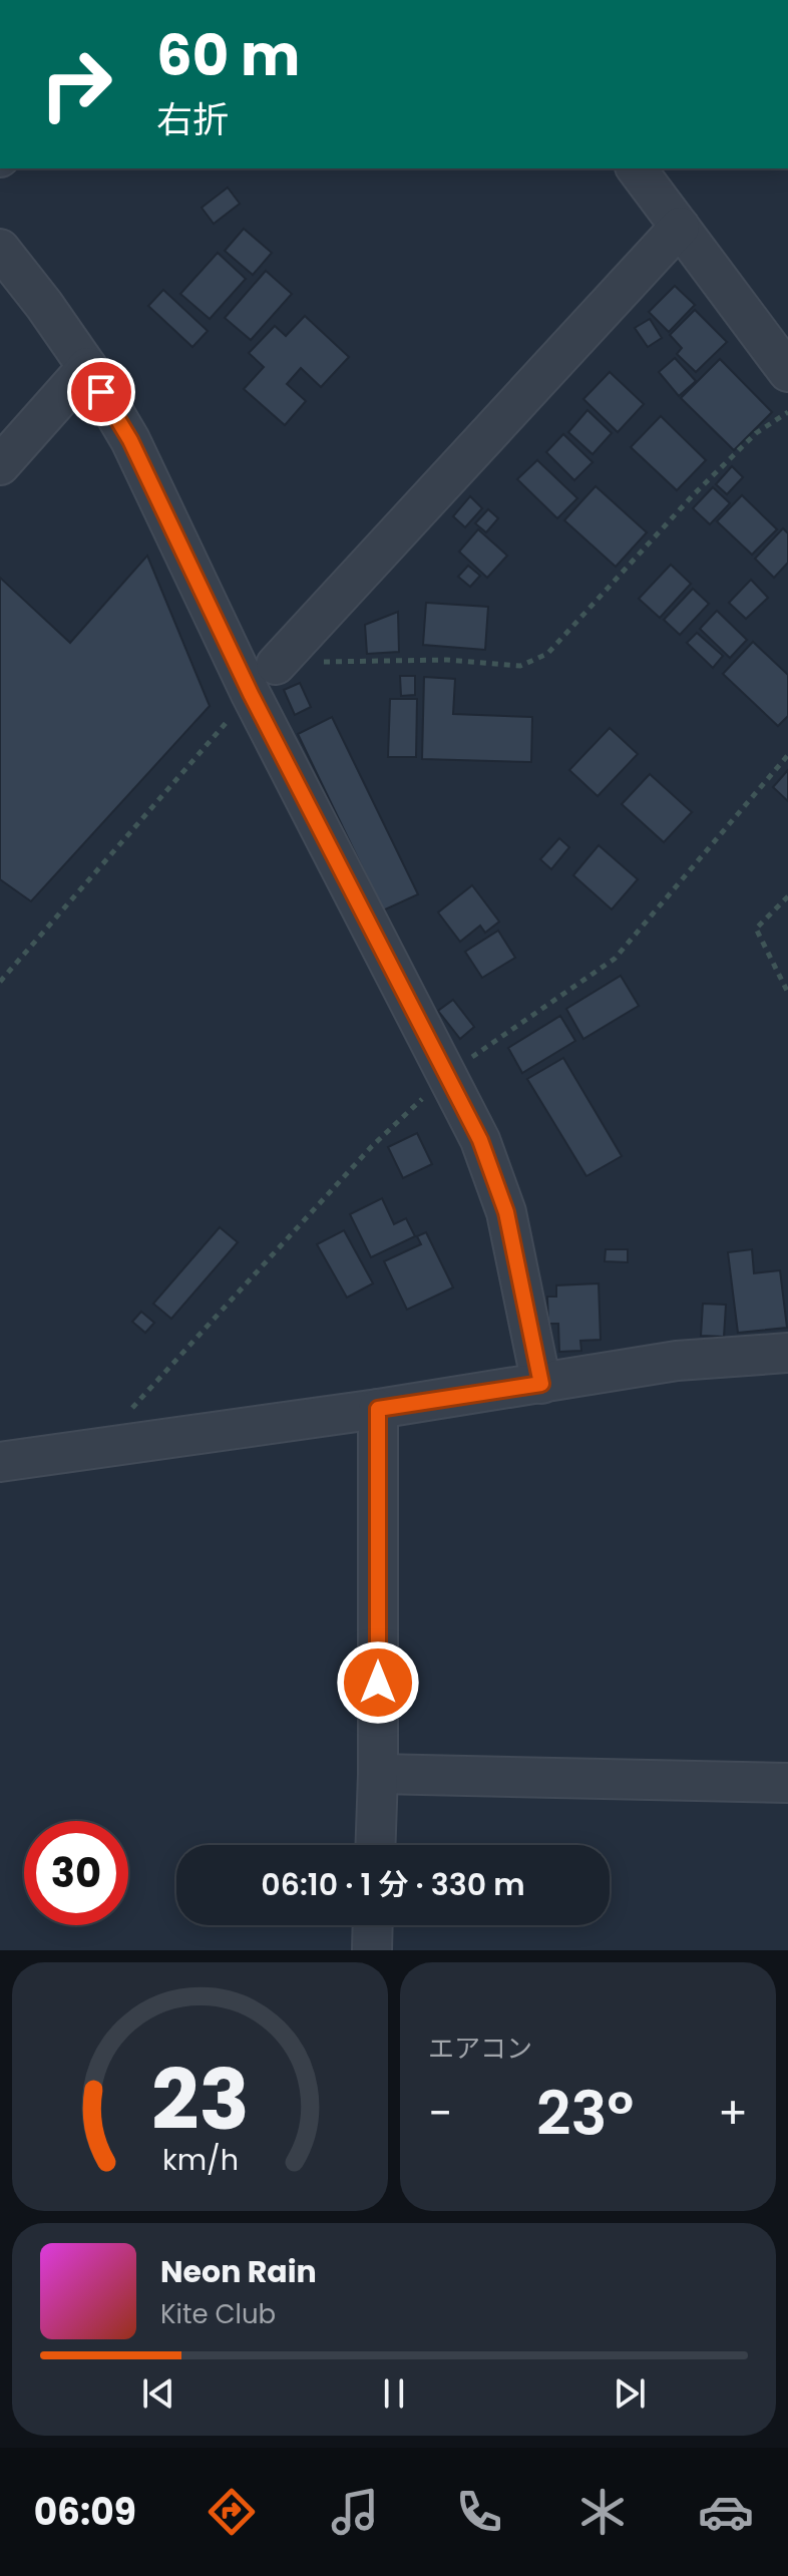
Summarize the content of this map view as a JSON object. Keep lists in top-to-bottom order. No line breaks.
{"page":{"turn":["60 m","右折"],"limit":"30","trip":"06:10 · 1 分 · 330 m","tile":"エアコン","heat":["−","23°","+"],"song":["Neon Rain","Kite Club"],"tabs":"06:09","gauge":["23","km/h"]}}
